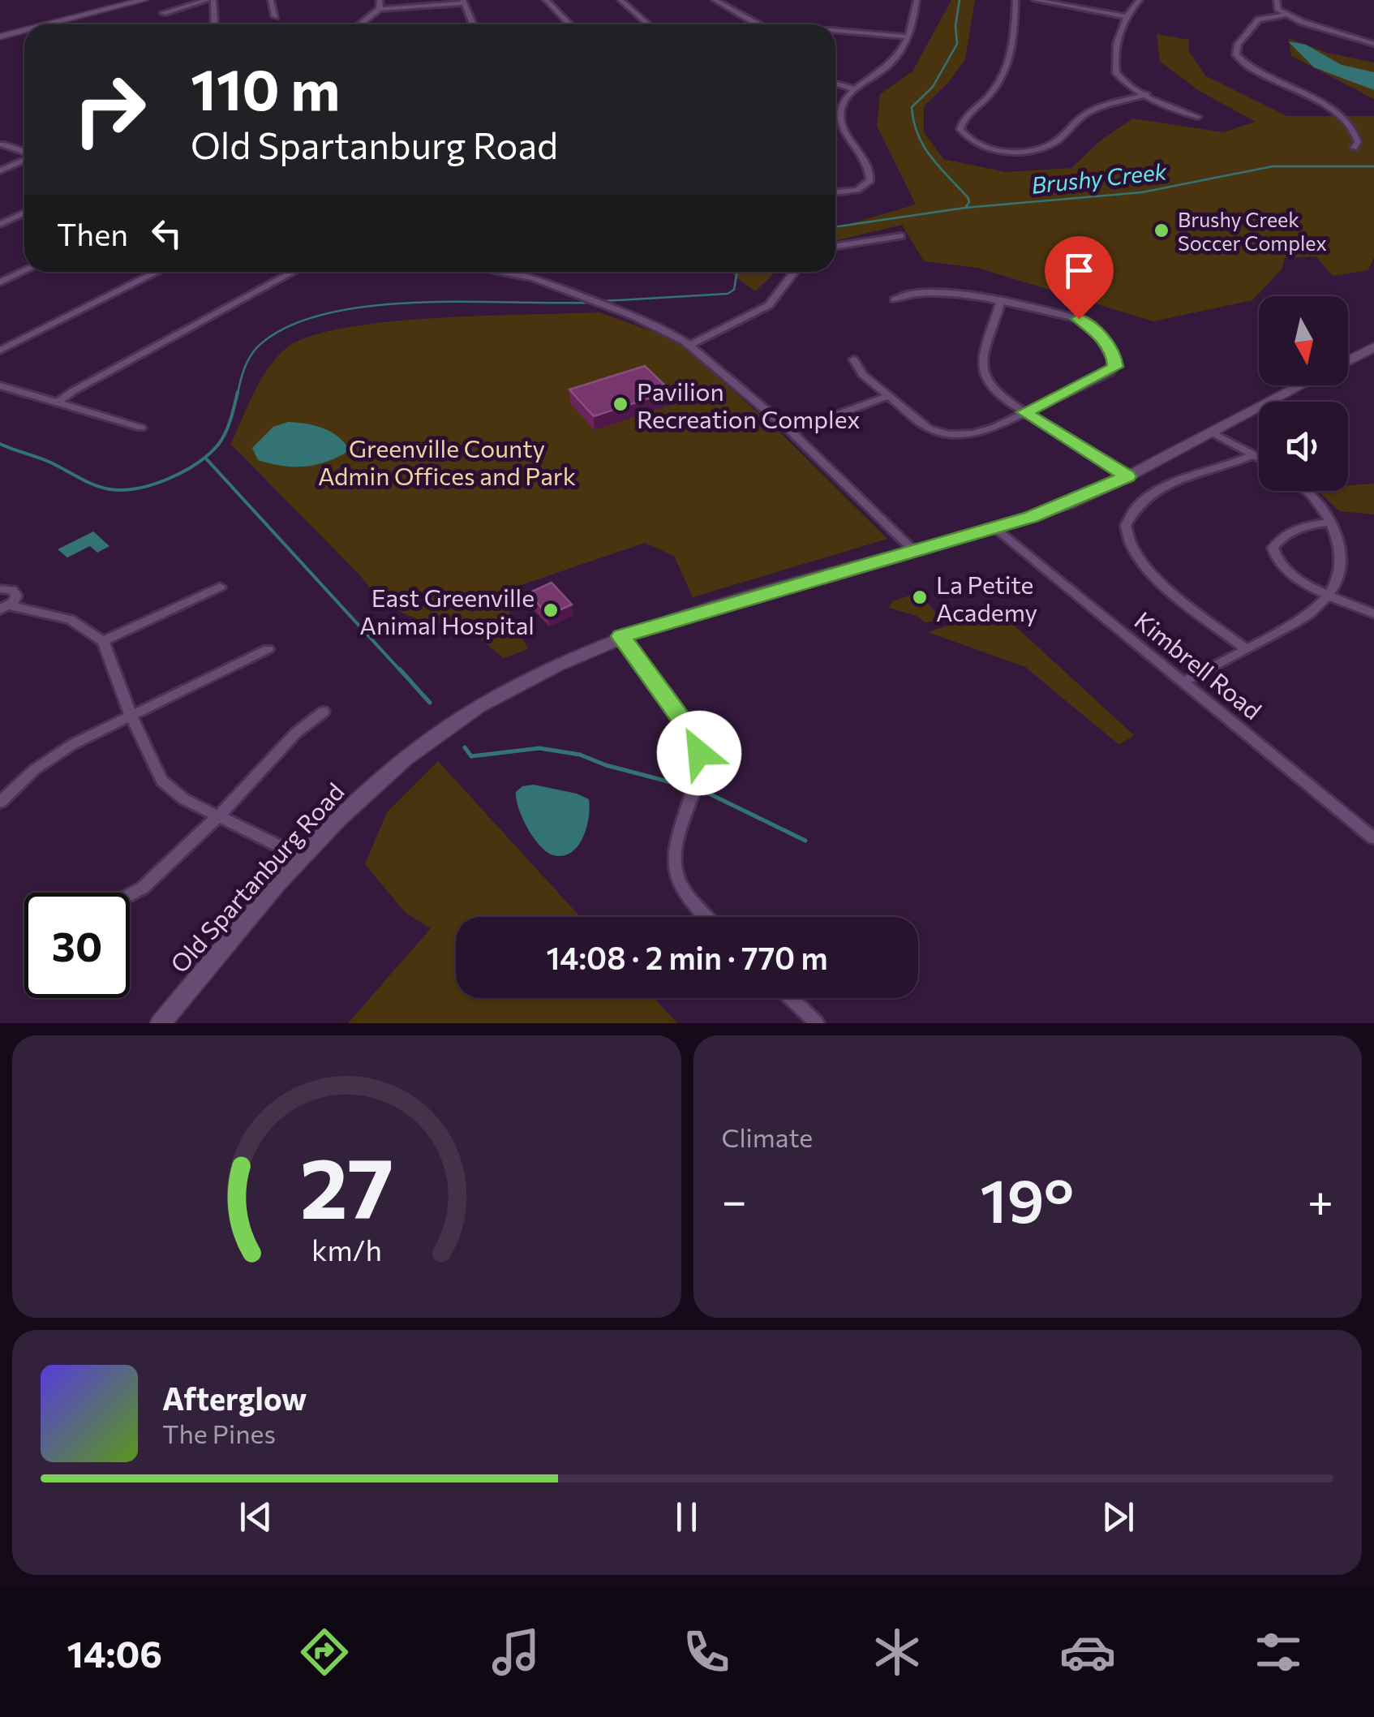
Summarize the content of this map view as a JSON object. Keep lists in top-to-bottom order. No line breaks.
{"streets":{"main road":["Old Spartanburg Road"],"street":["Kimbrell Road"]},"crossings":[["Kimbrell Road","Old Spartanburg Road"]],"water":["Brushy Creek"],"parks":["Greenville County Admin Offices and Park"],"places":["Brushy Creek Soccer Complex","Pavilion Recreation Complex","La Petite Academy","East Greenville Animal Hospital"],"north":"bottom","page":{"turn":["110 m","Old Spartanburg Road"],"then":"Then","limit":"30","trip":"14:08 · 2 min · 770 m","tile":"Climate","heat":["−","19°","+"],"song":["Afterglow","The Pines"],"tabs":"14:06","gauge":["27","km/h"]}}
